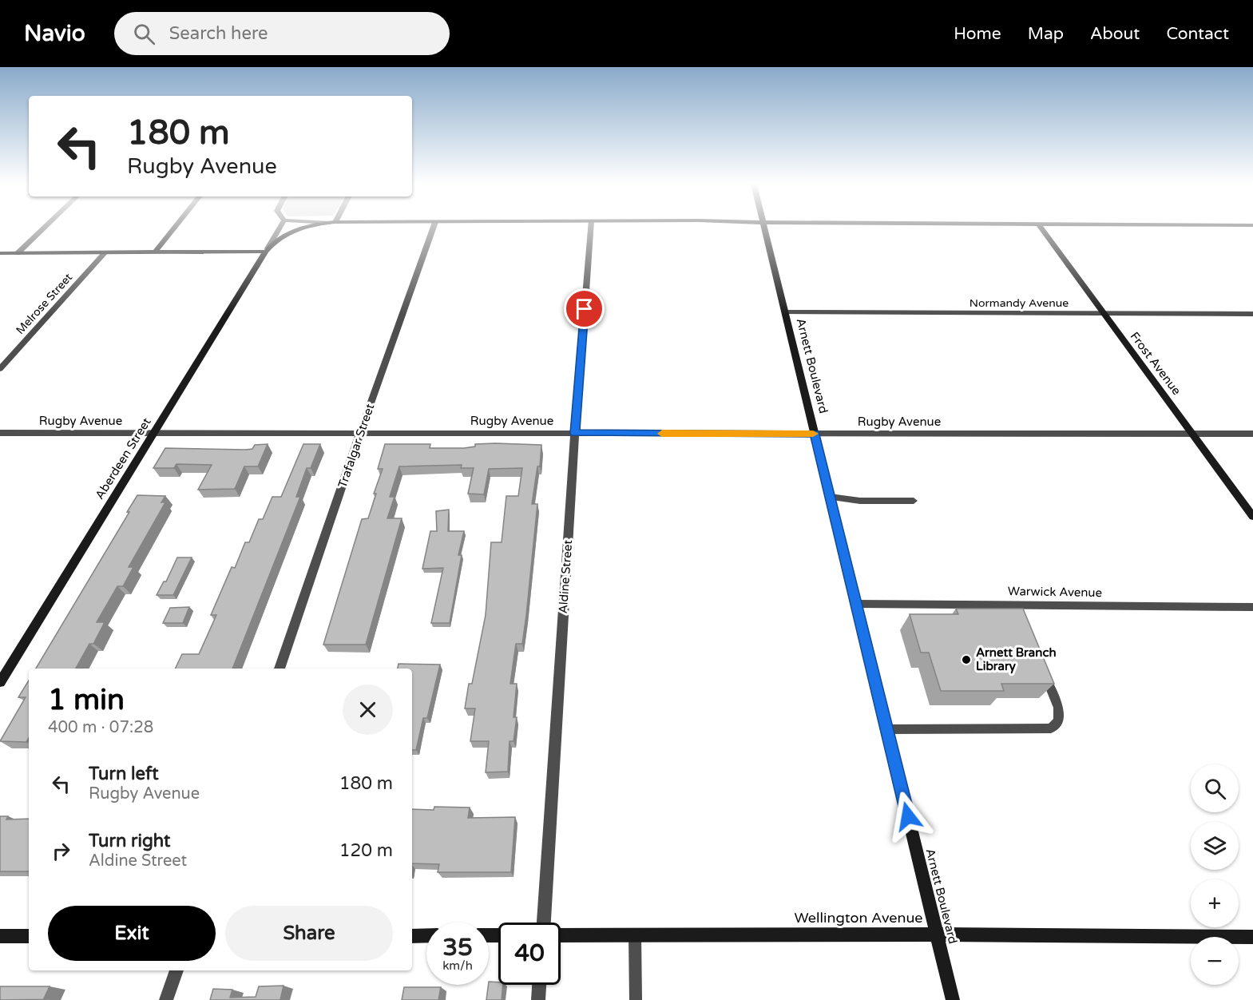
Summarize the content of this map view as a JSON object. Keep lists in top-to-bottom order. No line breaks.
{"streets":{"street":["Normandy Avenue","Melrose Street","Frost Avenue","Arnett Boulevard","Rugby Avenue","Trafalgar Street","Aberdeen Street","Aldine Street","Warwick Avenue","Wellington Avenue"]},"crossings":[["Normandy Avenue","Frost Avenue"],["Normandy Avenue","Arnett Boulevard"],["Frost Avenue","Rugby Avenue"],["Arnett Boulevard","Rugby Avenue"],["Arnett Boulevard","Warwick Avenue"],["Arnett Boulevard","Wellington Avenue"],["Rugby Avenue","Trafalgar Street"],["Rugby Avenue","Aberdeen Street"],["Rugby Avenue","Aldine Street"]],"places":["Arnett Branch Library"],"page":{"header":"Navio","search":"Search here","nav":["Home","Map","About","Contact"],"turn":["180 m","Rugby Avenue"],"heading":["1 min","400 m · 07:28"],"list":[{"name":"Turn left","note":"Rugby Avenue","value":"180 m"},{"name":"Turn right","note":"Aldine Street","value":"120 m"}],"map_buttons":["+","−"],"buttons":["Exit","Share"],"speed":"35 km/h","limit":"40"}}
